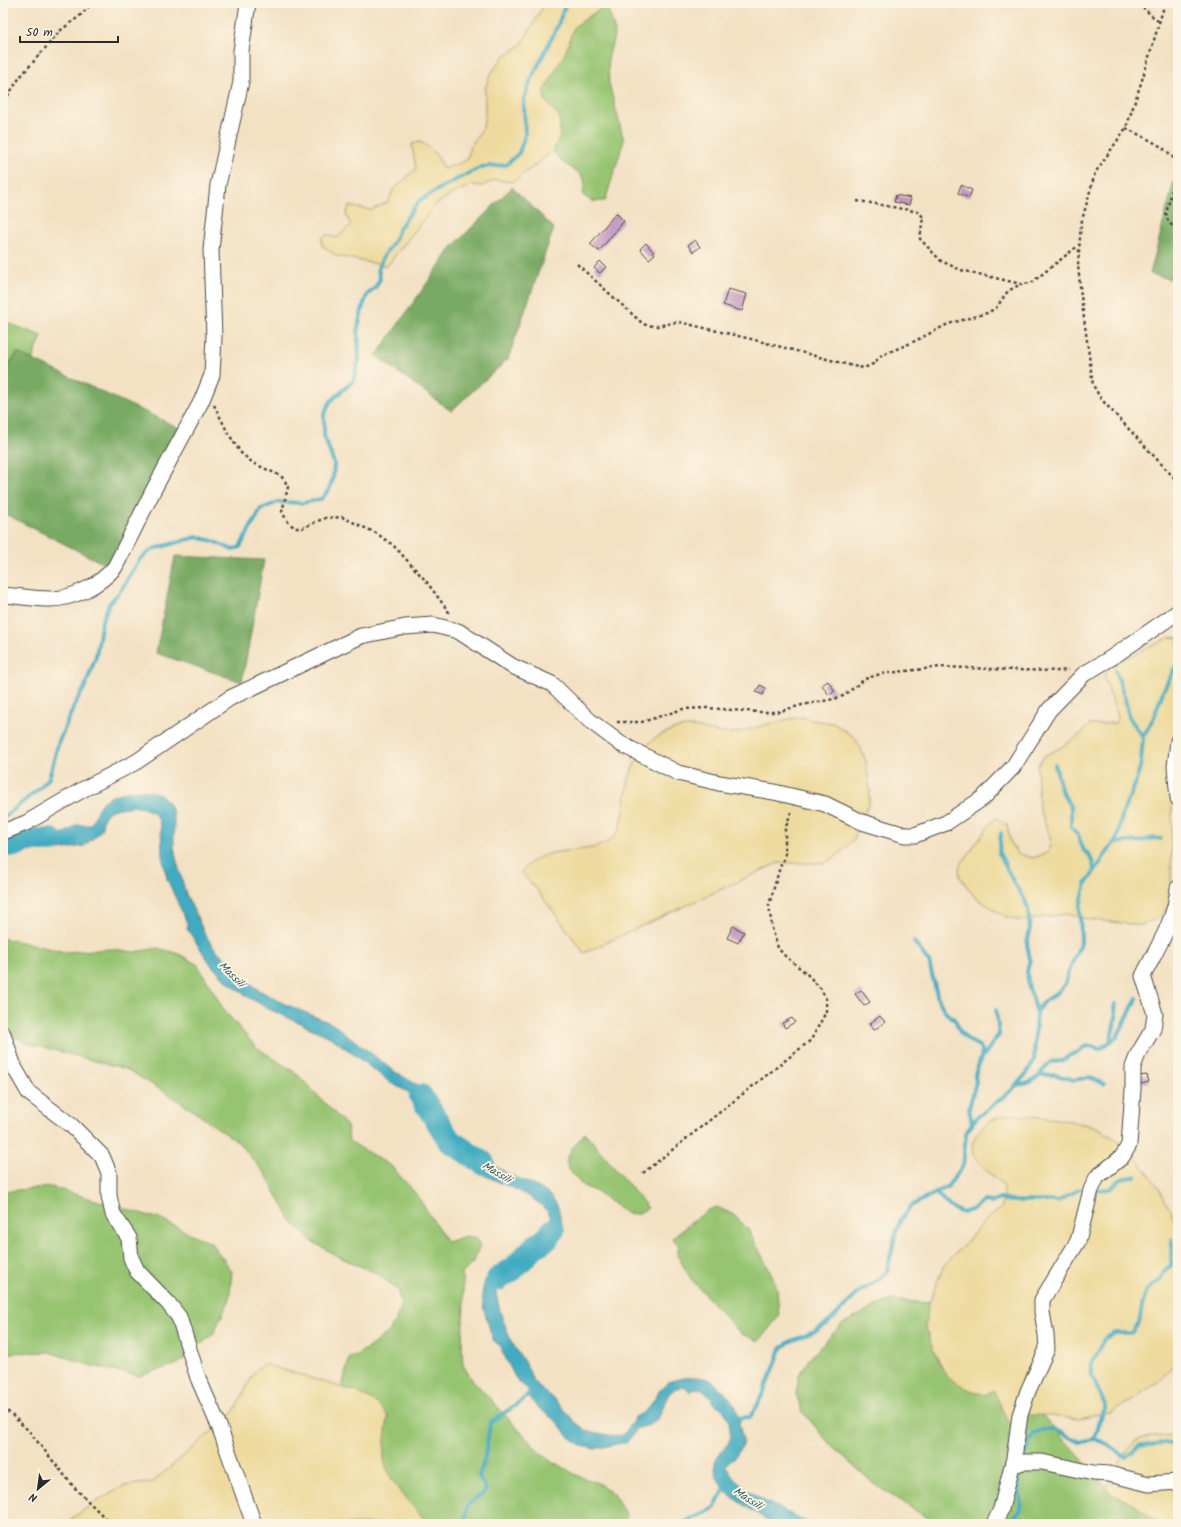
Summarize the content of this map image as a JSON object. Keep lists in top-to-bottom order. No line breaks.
{"water":["Massili"],"scale_bar":"50 m","north":"bottom left"}
